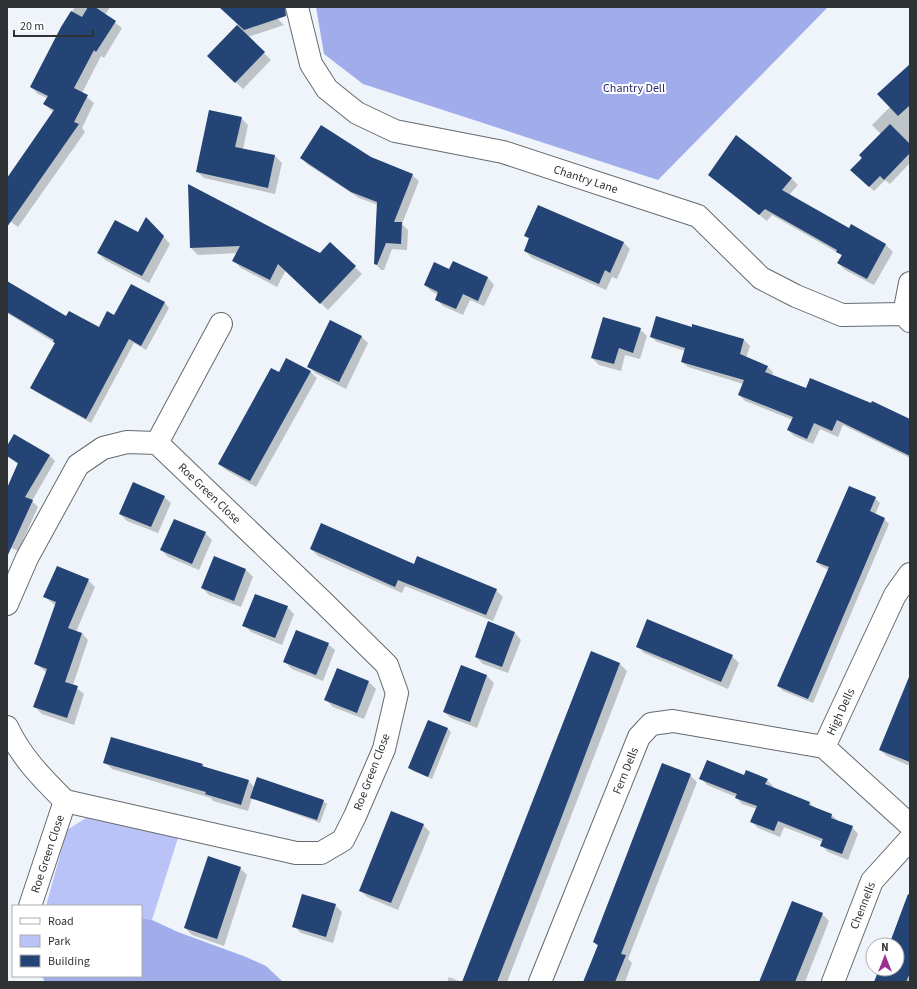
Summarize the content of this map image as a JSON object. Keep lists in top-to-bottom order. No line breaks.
{"streets":{"street":["Chantry Lane","Roe Green Close","High Dells","Fern Dells","Chennells"]},"crossings":[["High Dells","Fern Dells"]],"parks":["Chantry Dell"],"legend":["Road","Park","Building"],"scale_bar":"20 m","north":"top"}
